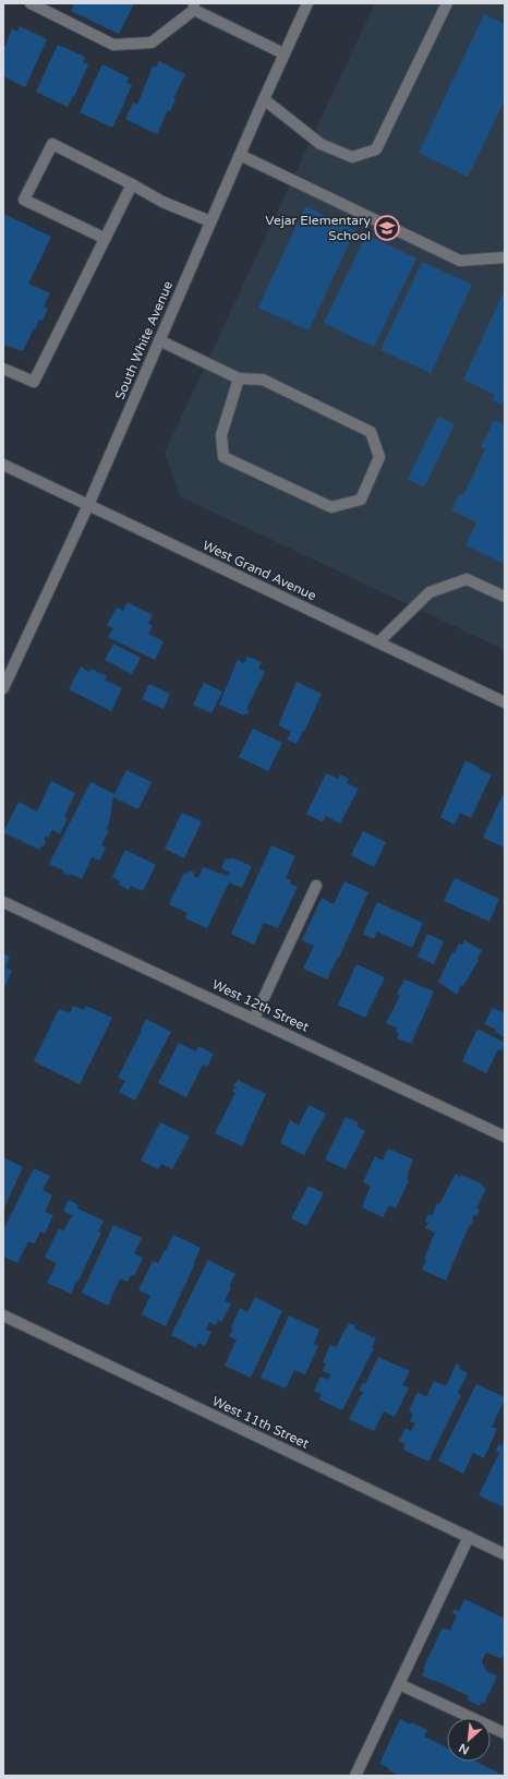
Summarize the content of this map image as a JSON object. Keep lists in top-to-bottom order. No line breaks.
{"streets":{"street":["South White Avenue","West Grand Avenue","West 12th Street","West 11th Street"]},"crossings":[["South White Avenue","West Grand Avenue"]],"places":{"school or university":["Vejar Elementary School"]},"north":"bottom left"}
